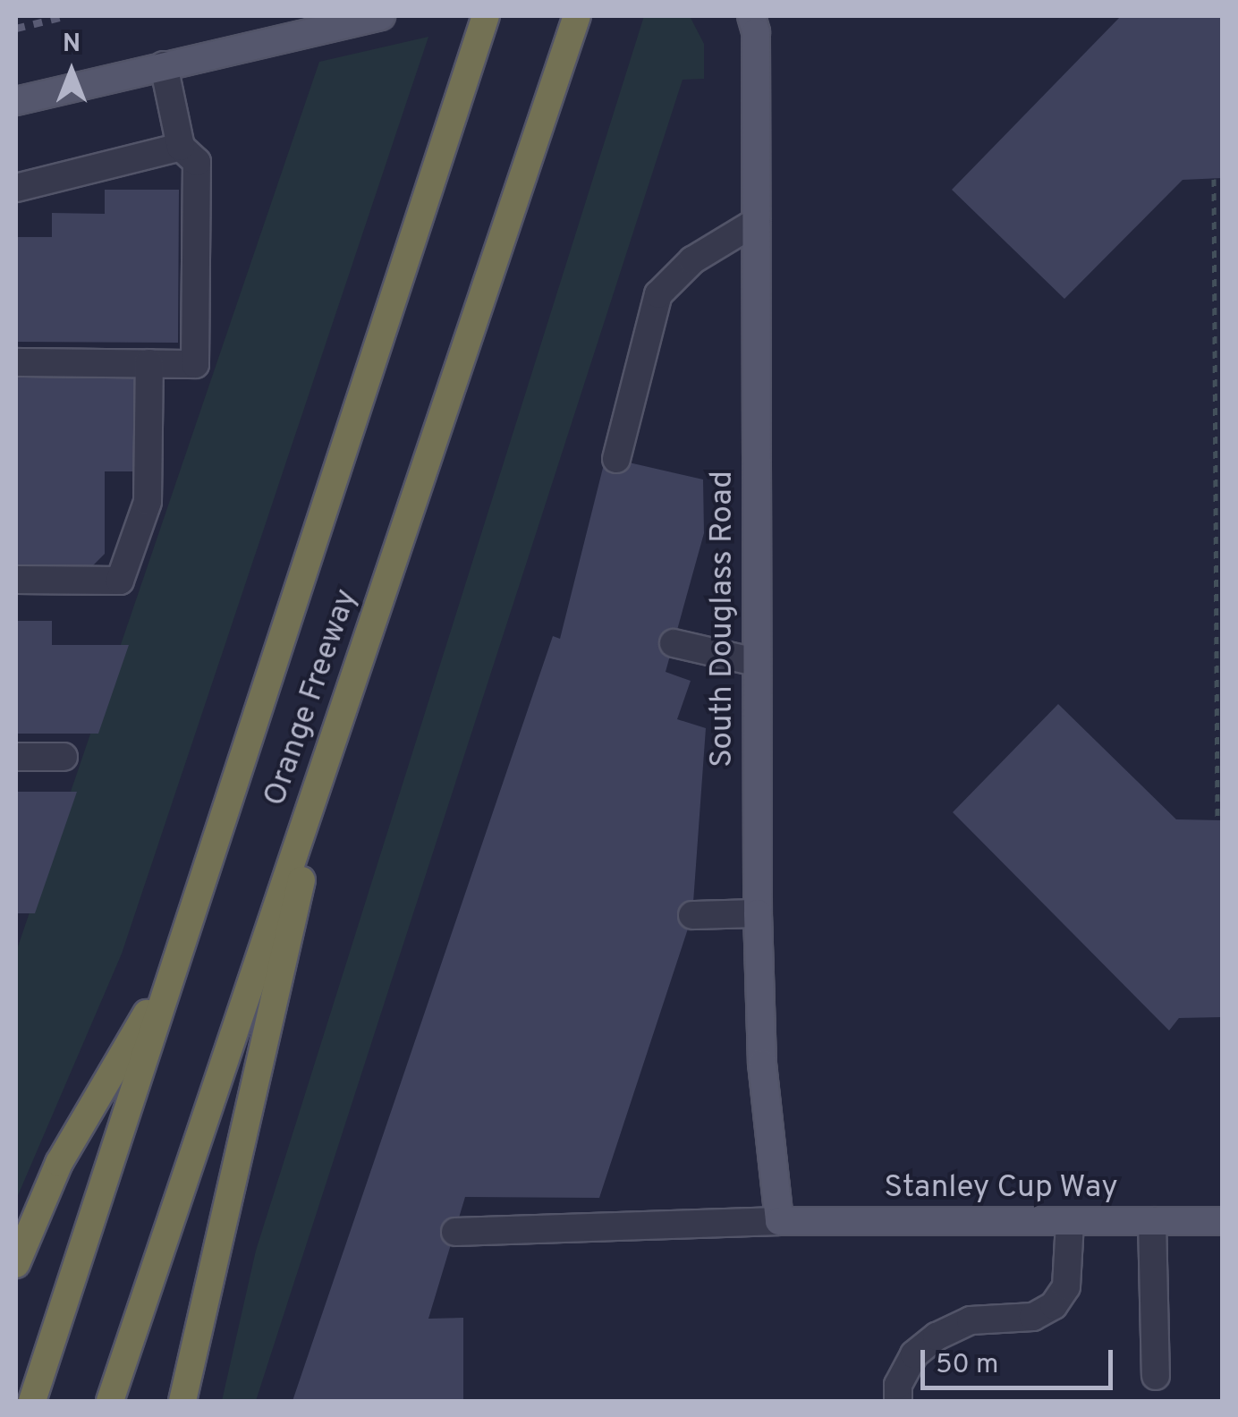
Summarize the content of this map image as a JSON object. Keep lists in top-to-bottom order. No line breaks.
{"streets":{"highway":["Orange Freeway"],"main road":["South Douglass Road","Stanley Cup Way"]},"crossings":[["South Douglass Road","Stanley Cup Way"]],"scale_bar":"50 m","north":"top"}
